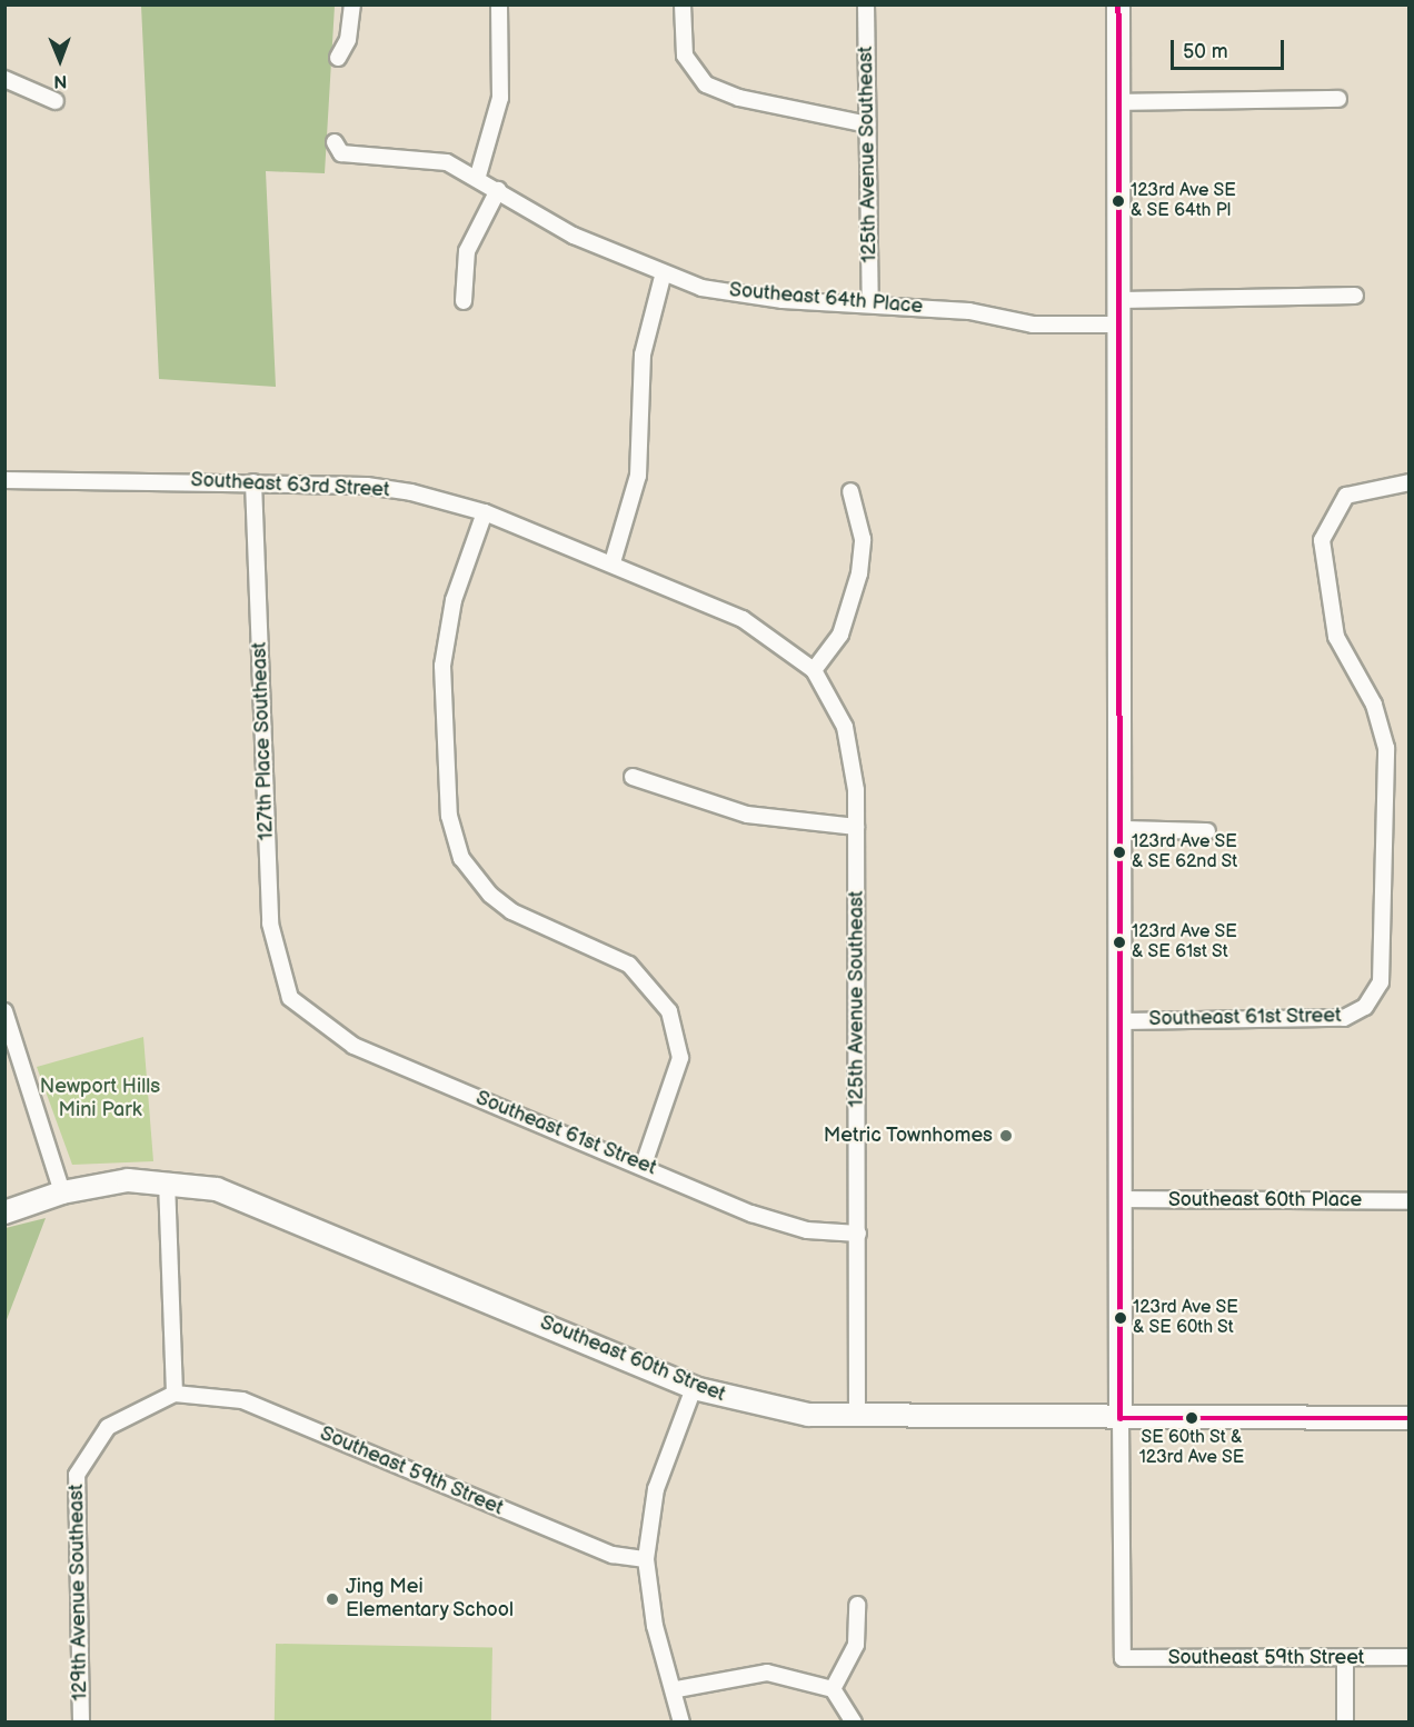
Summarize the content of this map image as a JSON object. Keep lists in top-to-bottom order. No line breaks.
{"streets":{"street":["125th Avenue Southeast","Southeast 64th Place","Southeast 63rd Street","127th Place Southeast","Southeast 61st Street","Southeast 60th Place","Southeast 60th Street","Southeast 59th Street","129th Avenue Southeast"]},"crossings":[["125th Avenue Southeast","Southeast 64th Place"],["125th Avenue Southeast","Southeast 63rd Street"],["125th Avenue Southeast","Southeast 61st Street"],["125th Avenue Southeast","Southeast 60th Street"],["Southeast 63rd Street","127th Place Southeast"],["127th Place Southeast","Southeast 61st Street"],["Southeast 60th Street","Southeast 59th Street"],["Southeast 59th Street","129th Avenue Southeast"]],"parks":["Newport Hills Mini Park"],"places":["123rd Ave SE & SE 64th Pl","123rd Ave SE & SE 62nd St","123rd Ave SE & SE 61st St","Metric Townhomes","123rd Ave SE & SE 60th St","SE 60th St & 123rd Ave SE","Jing Mei Elementary School"],"scale_bar":"50 m","north":"bottom"}
